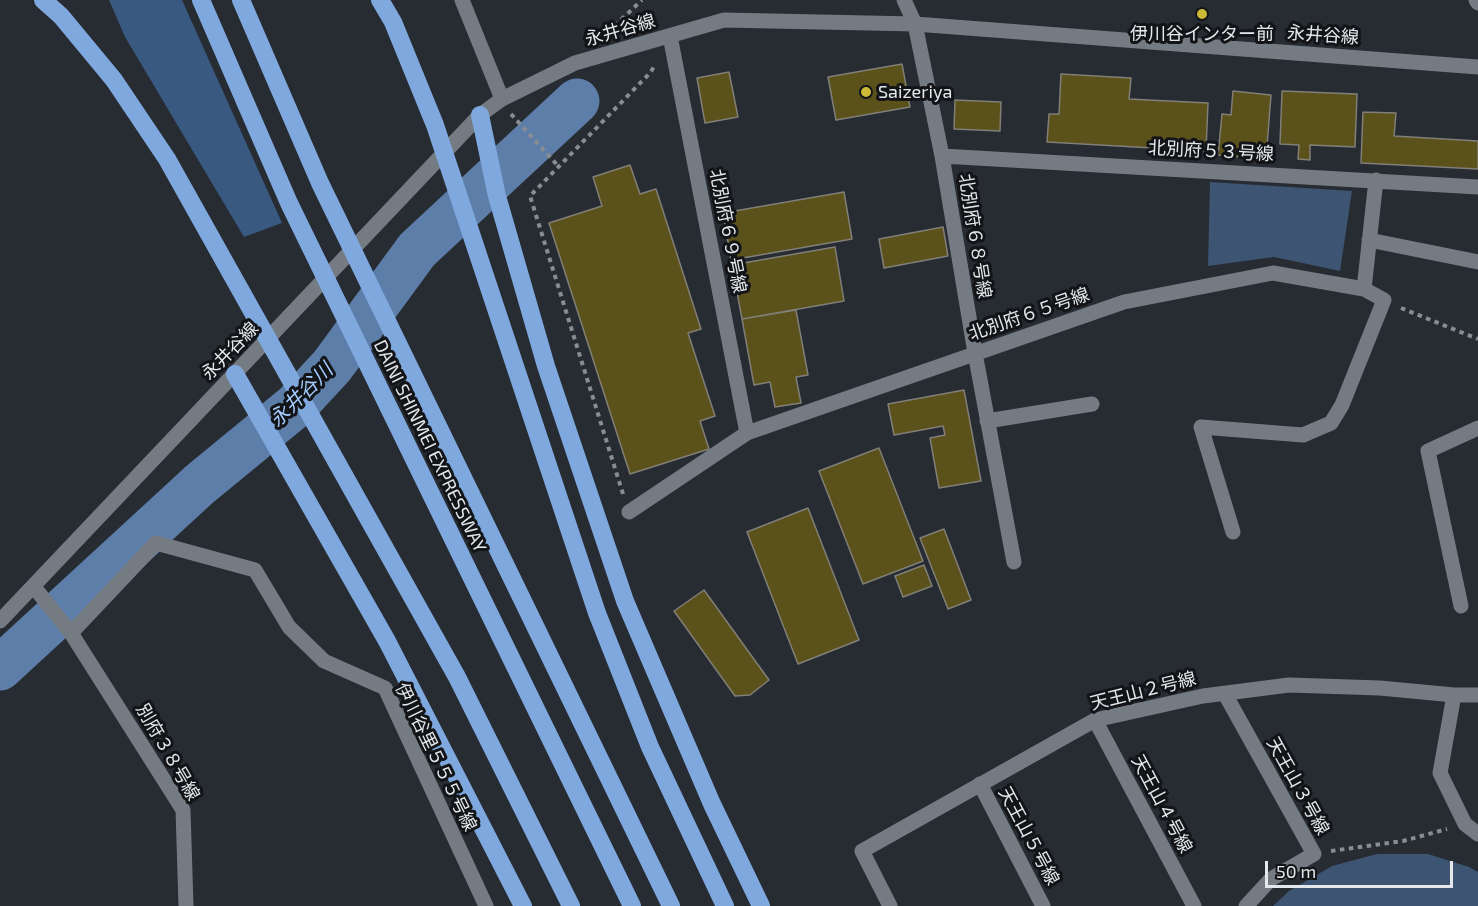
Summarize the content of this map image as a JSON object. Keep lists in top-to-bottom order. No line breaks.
{"streets":{"highway":["DAINI SHINMEI EXPRESSWAY"],"street":["永井谷線","北別府５３号線","北別府６９号線","北別府６８号線","北別府６５号線","天王山２号線","別府３８号線","伊川谷里５５５号線","天王山３号線","天王山４号線","天王山５号線"]},"crossings":[["永井谷線","北別府６９号線"],["永井谷線","北別府６８号線"],["北別府５３号線","北別府６８号線"],["北別府６９号線","北別府６５号線"],["北別府６８号線","北別府６５号線"],["天王山２号線","天王山３号線"],["天王山２号線","天王山４号線"],["天王山２号線","天王山５号線"],["別府３８号線","伊川谷里５５５号線"]],"water":["永井谷川"],"places":["伊川谷インター前","Saizeriya"],"scale_bar":"50 m"}
